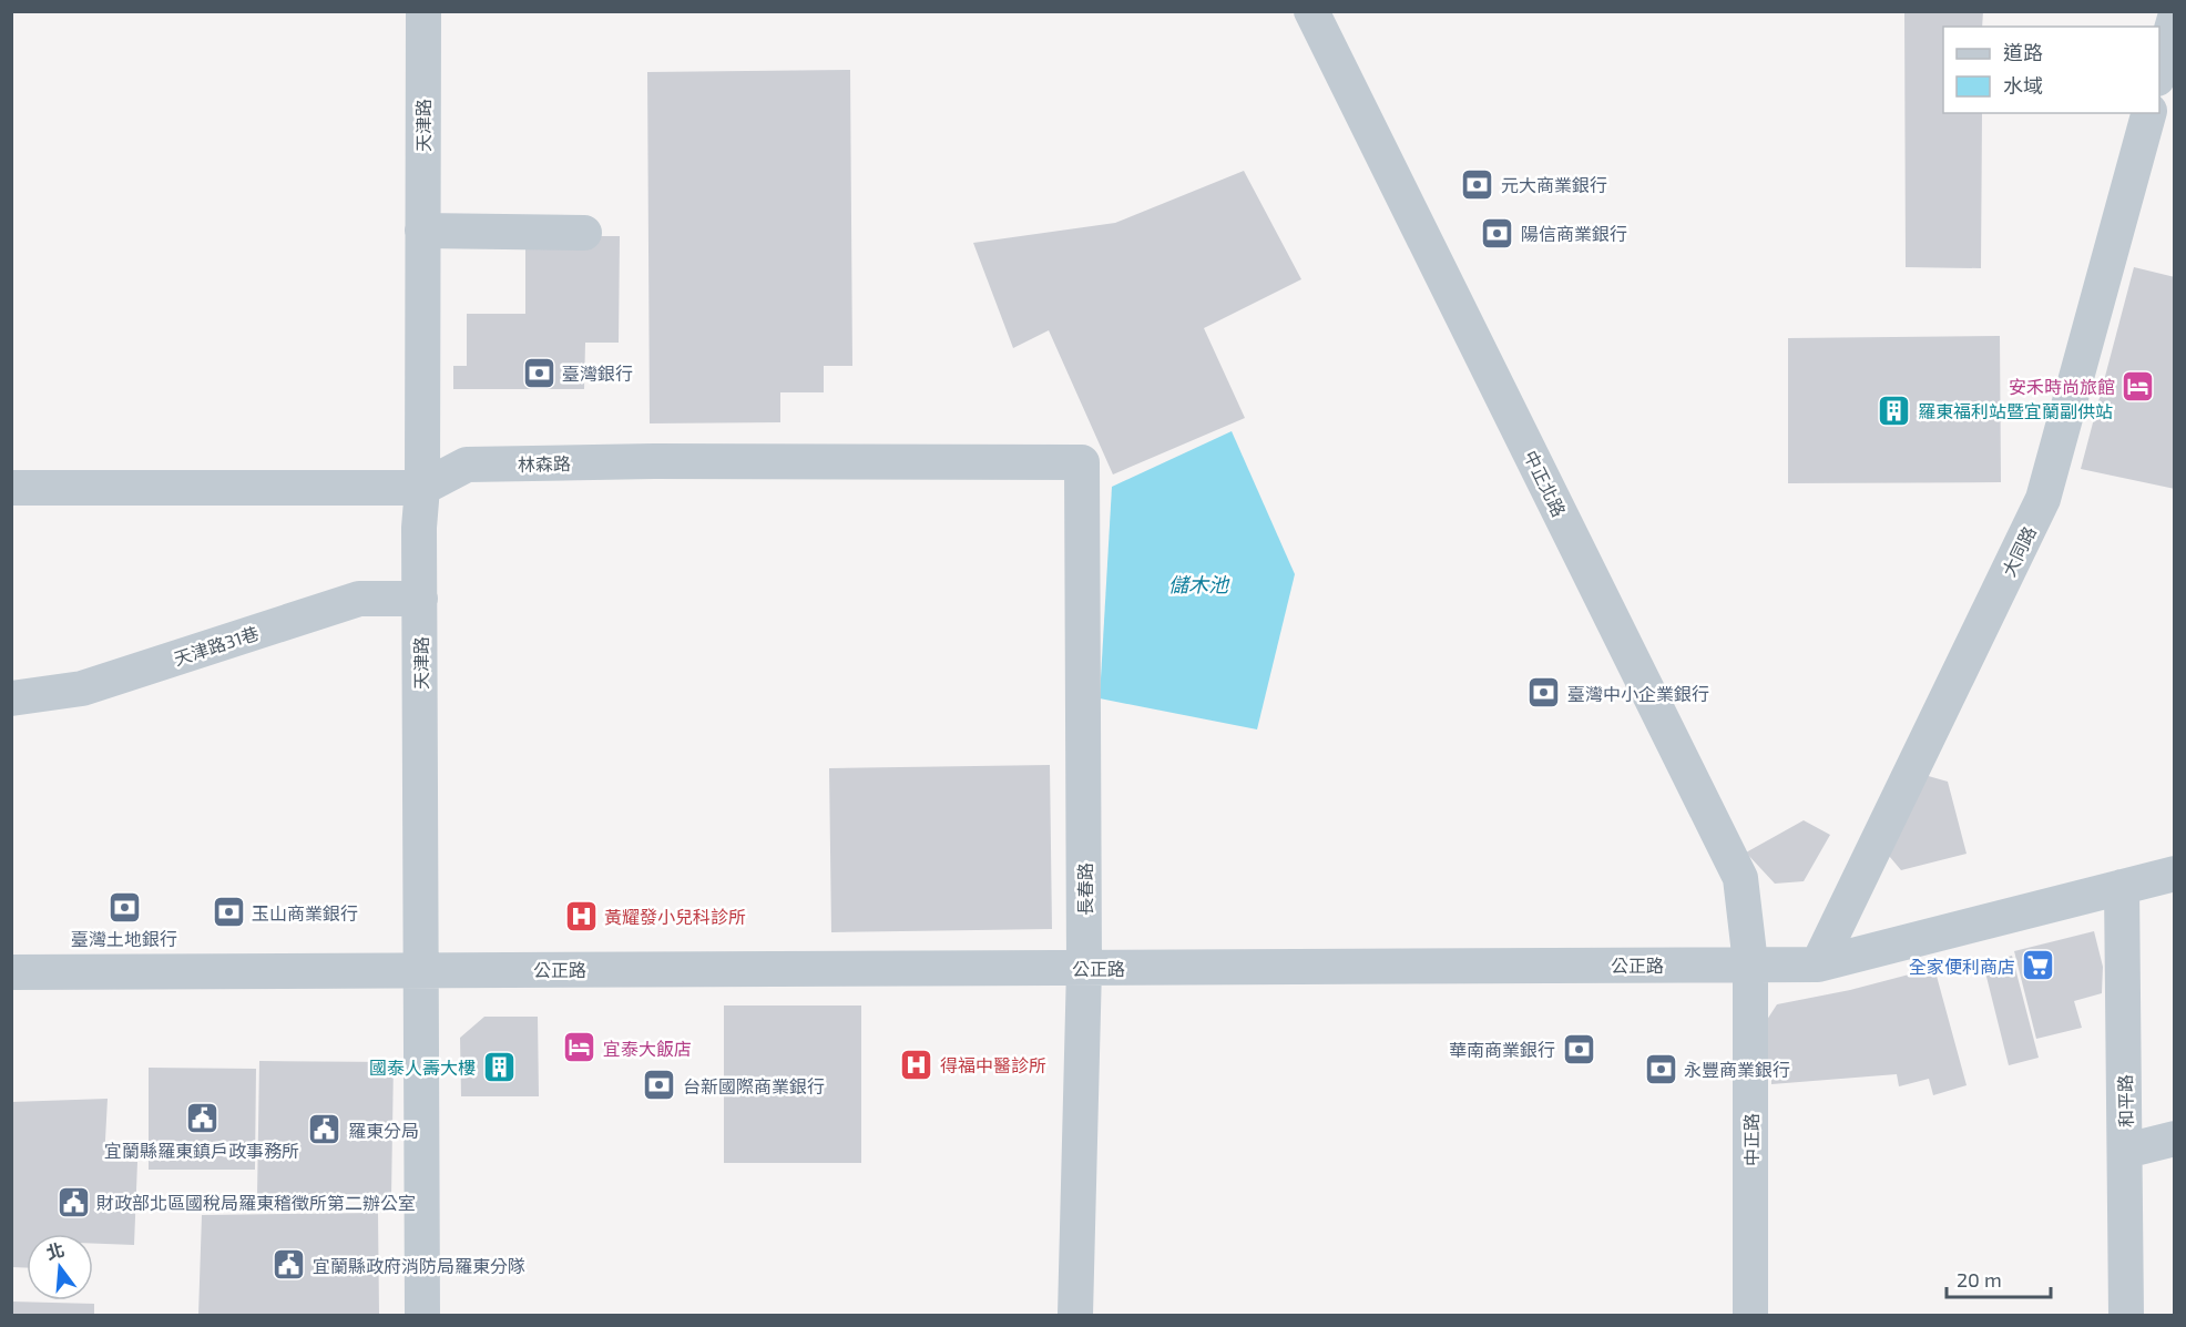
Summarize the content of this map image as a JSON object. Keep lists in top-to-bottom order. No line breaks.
{"streets":{"street":["天津路","林森路","中正北路","大同路","天津路31巷","長春路","公正路","和平路","中正路"]},"crossings":[["天津路","林森路"],["天津路","天津路31巷"],["天津路","公正路"],["林森路","長春路"],["中正北路","公正路"],["中正北路","中正路"],["大同路","公正路"],["長春路","公正路"],["公正路","和平路"],["公正路","中正路"]],"water":["儲木池"],"places":{"bank":["元大商業銀行","陽信商業銀行","臺灣銀行","臺灣中小企業銀行","臺灣土地銀行","玉山商業銀行","華南商業銀行","永豐商業銀行","台新國際商業銀行"],"hotel":["安禾時尚旅館","宜泰大飯店"],"building":["羅東福利站暨宜蘭副供站","國泰人壽大樓"],"hospital":["黃耀發小兒科診所","得福中醫診所"],"supermarket":["全家便利商店"],"public building":["宜蘭縣羅東鎮戶政事務所","羅東分局","財政部北區國稅局羅東稽徵所第二辦公室","宜蘭縣政府消防局羅東分隊"]},"legend":["道路","水域"],"scale_bar":"20 m","north":"top"}
